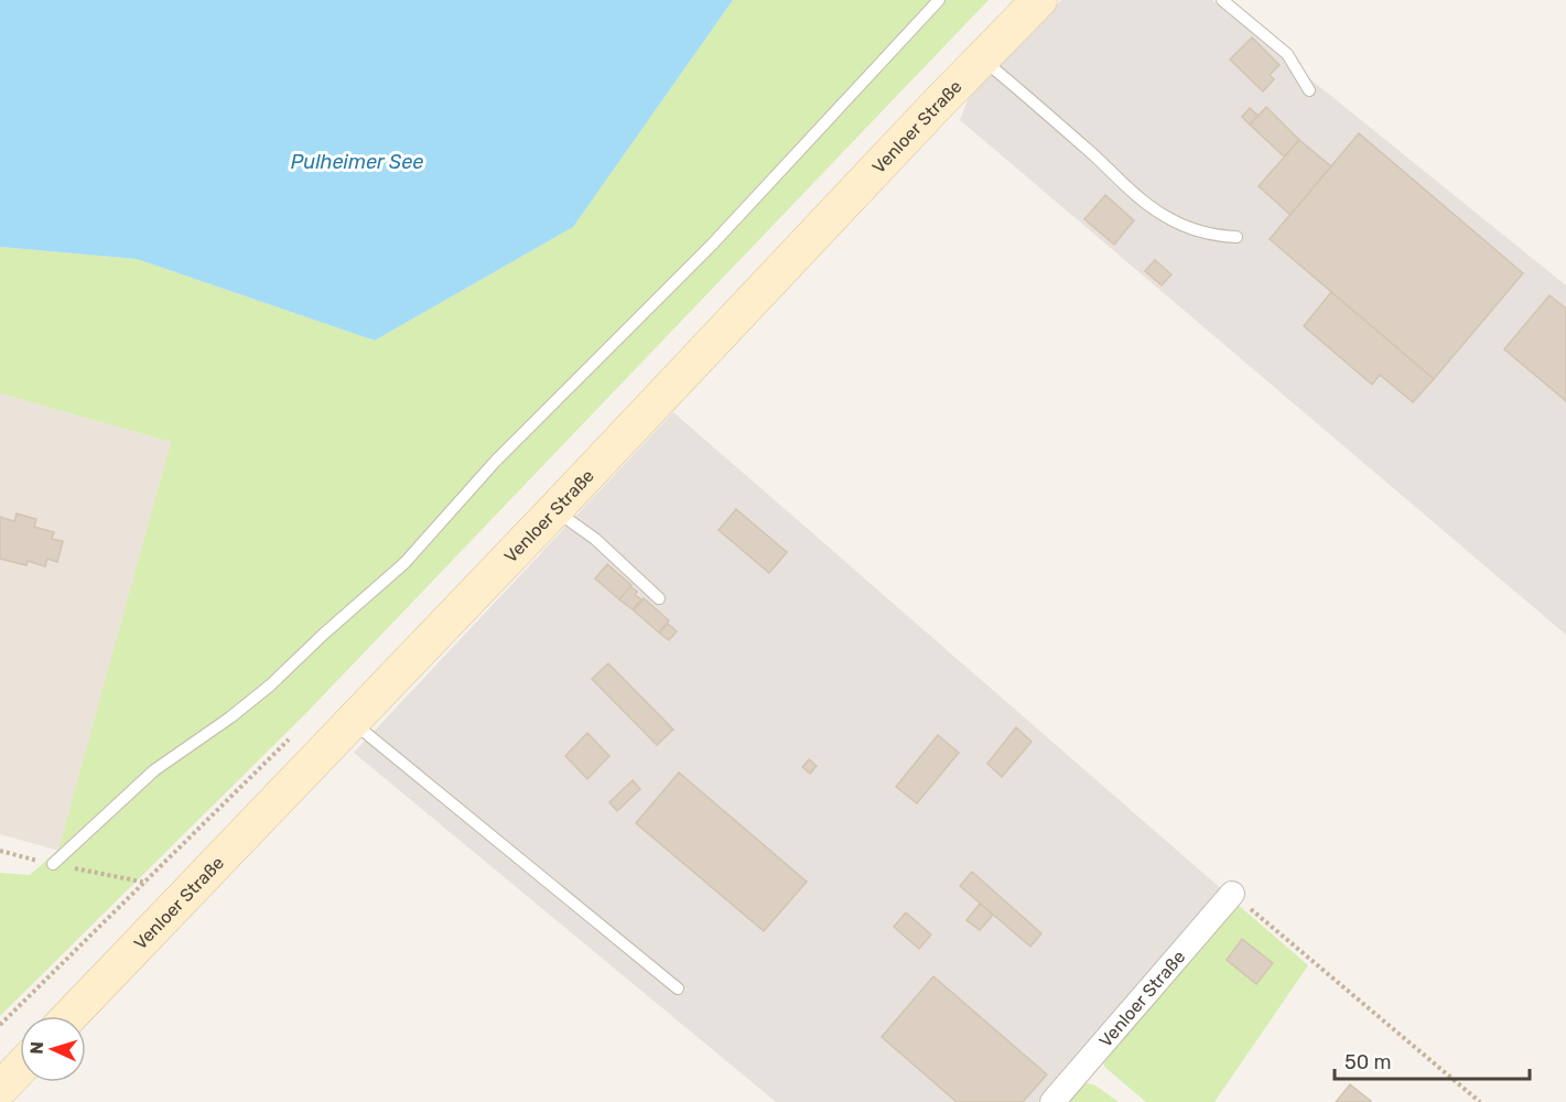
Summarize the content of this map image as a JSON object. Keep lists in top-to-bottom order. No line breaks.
{"streets":{"main road":["Venloer Straße"]},"water":["Pulheimer See"],"scale_bar":"50 m","north":"left"}
